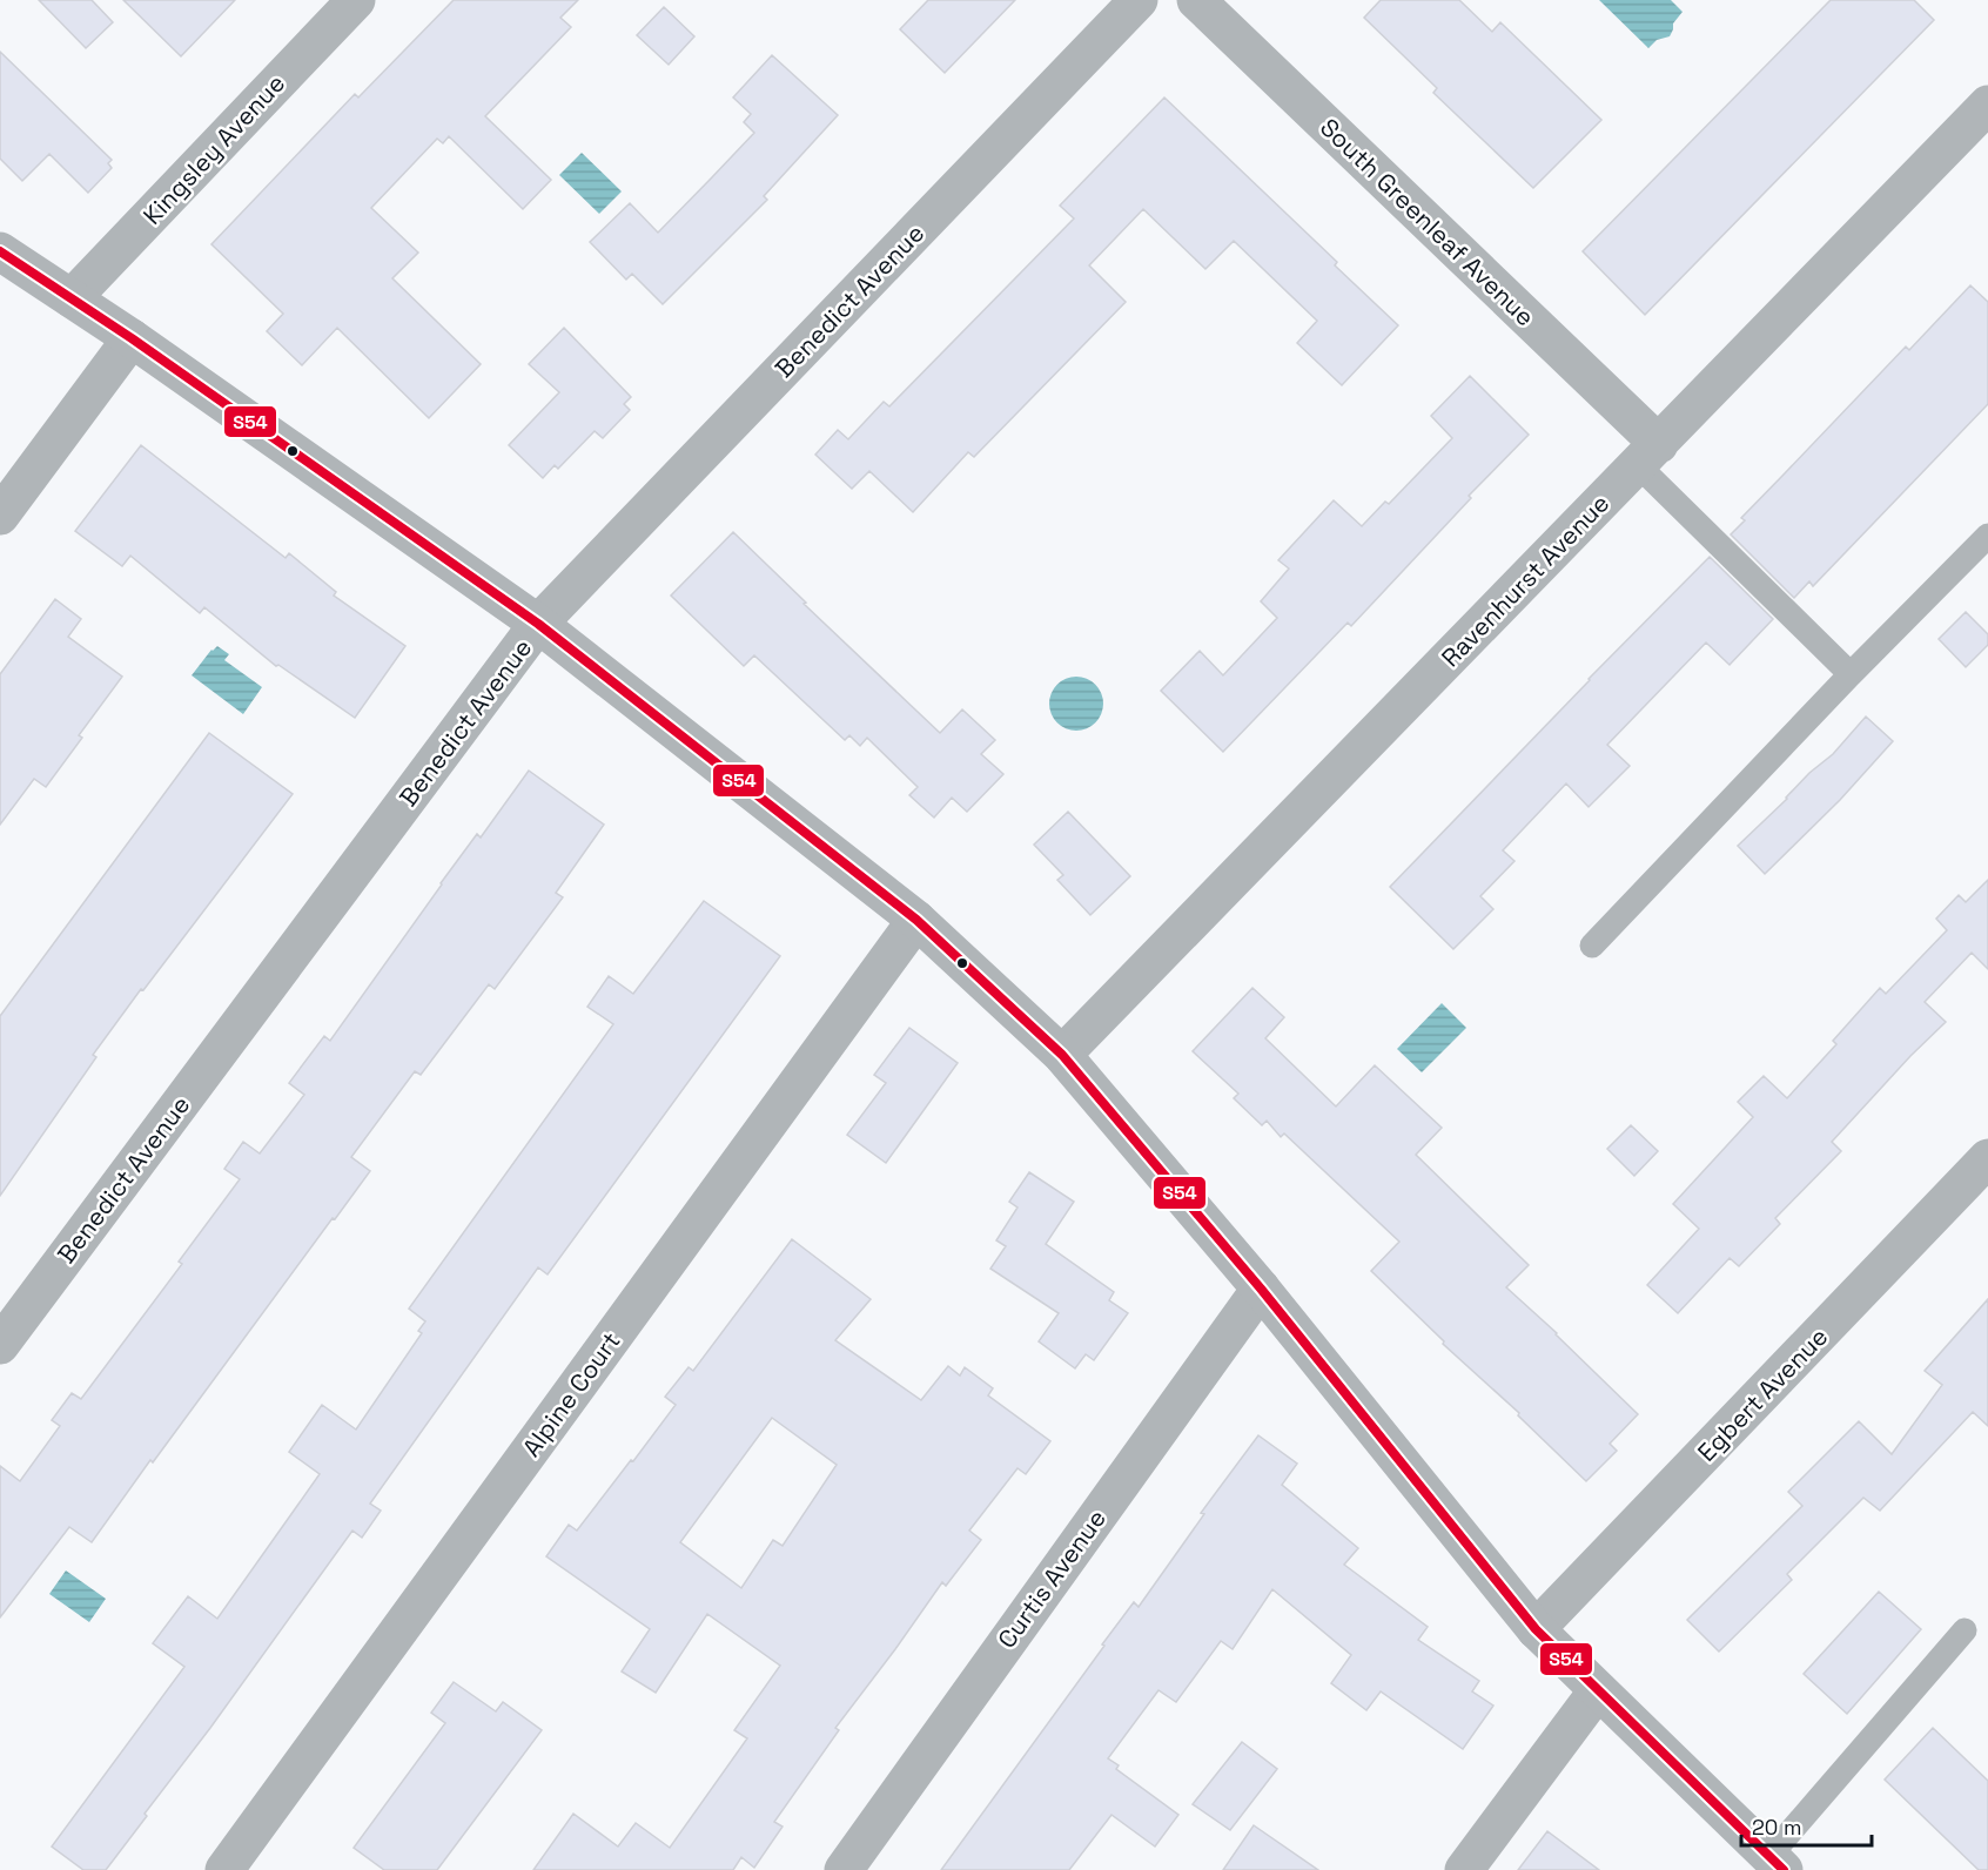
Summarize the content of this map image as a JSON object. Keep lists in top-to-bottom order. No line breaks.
{"streets":{"street":["Kingsley Avenue","South Greenleaf Avenue","Benedict Avenue","Ravenhurst Avenue","Alpine Court","Egbert Avenue","Curtis Avenue"]},"crossings":[["South Greenleaf Avenue","Ravenhurst Avenue"]],"lines":["transit line S54"],"scale_bar":"20 m"}
